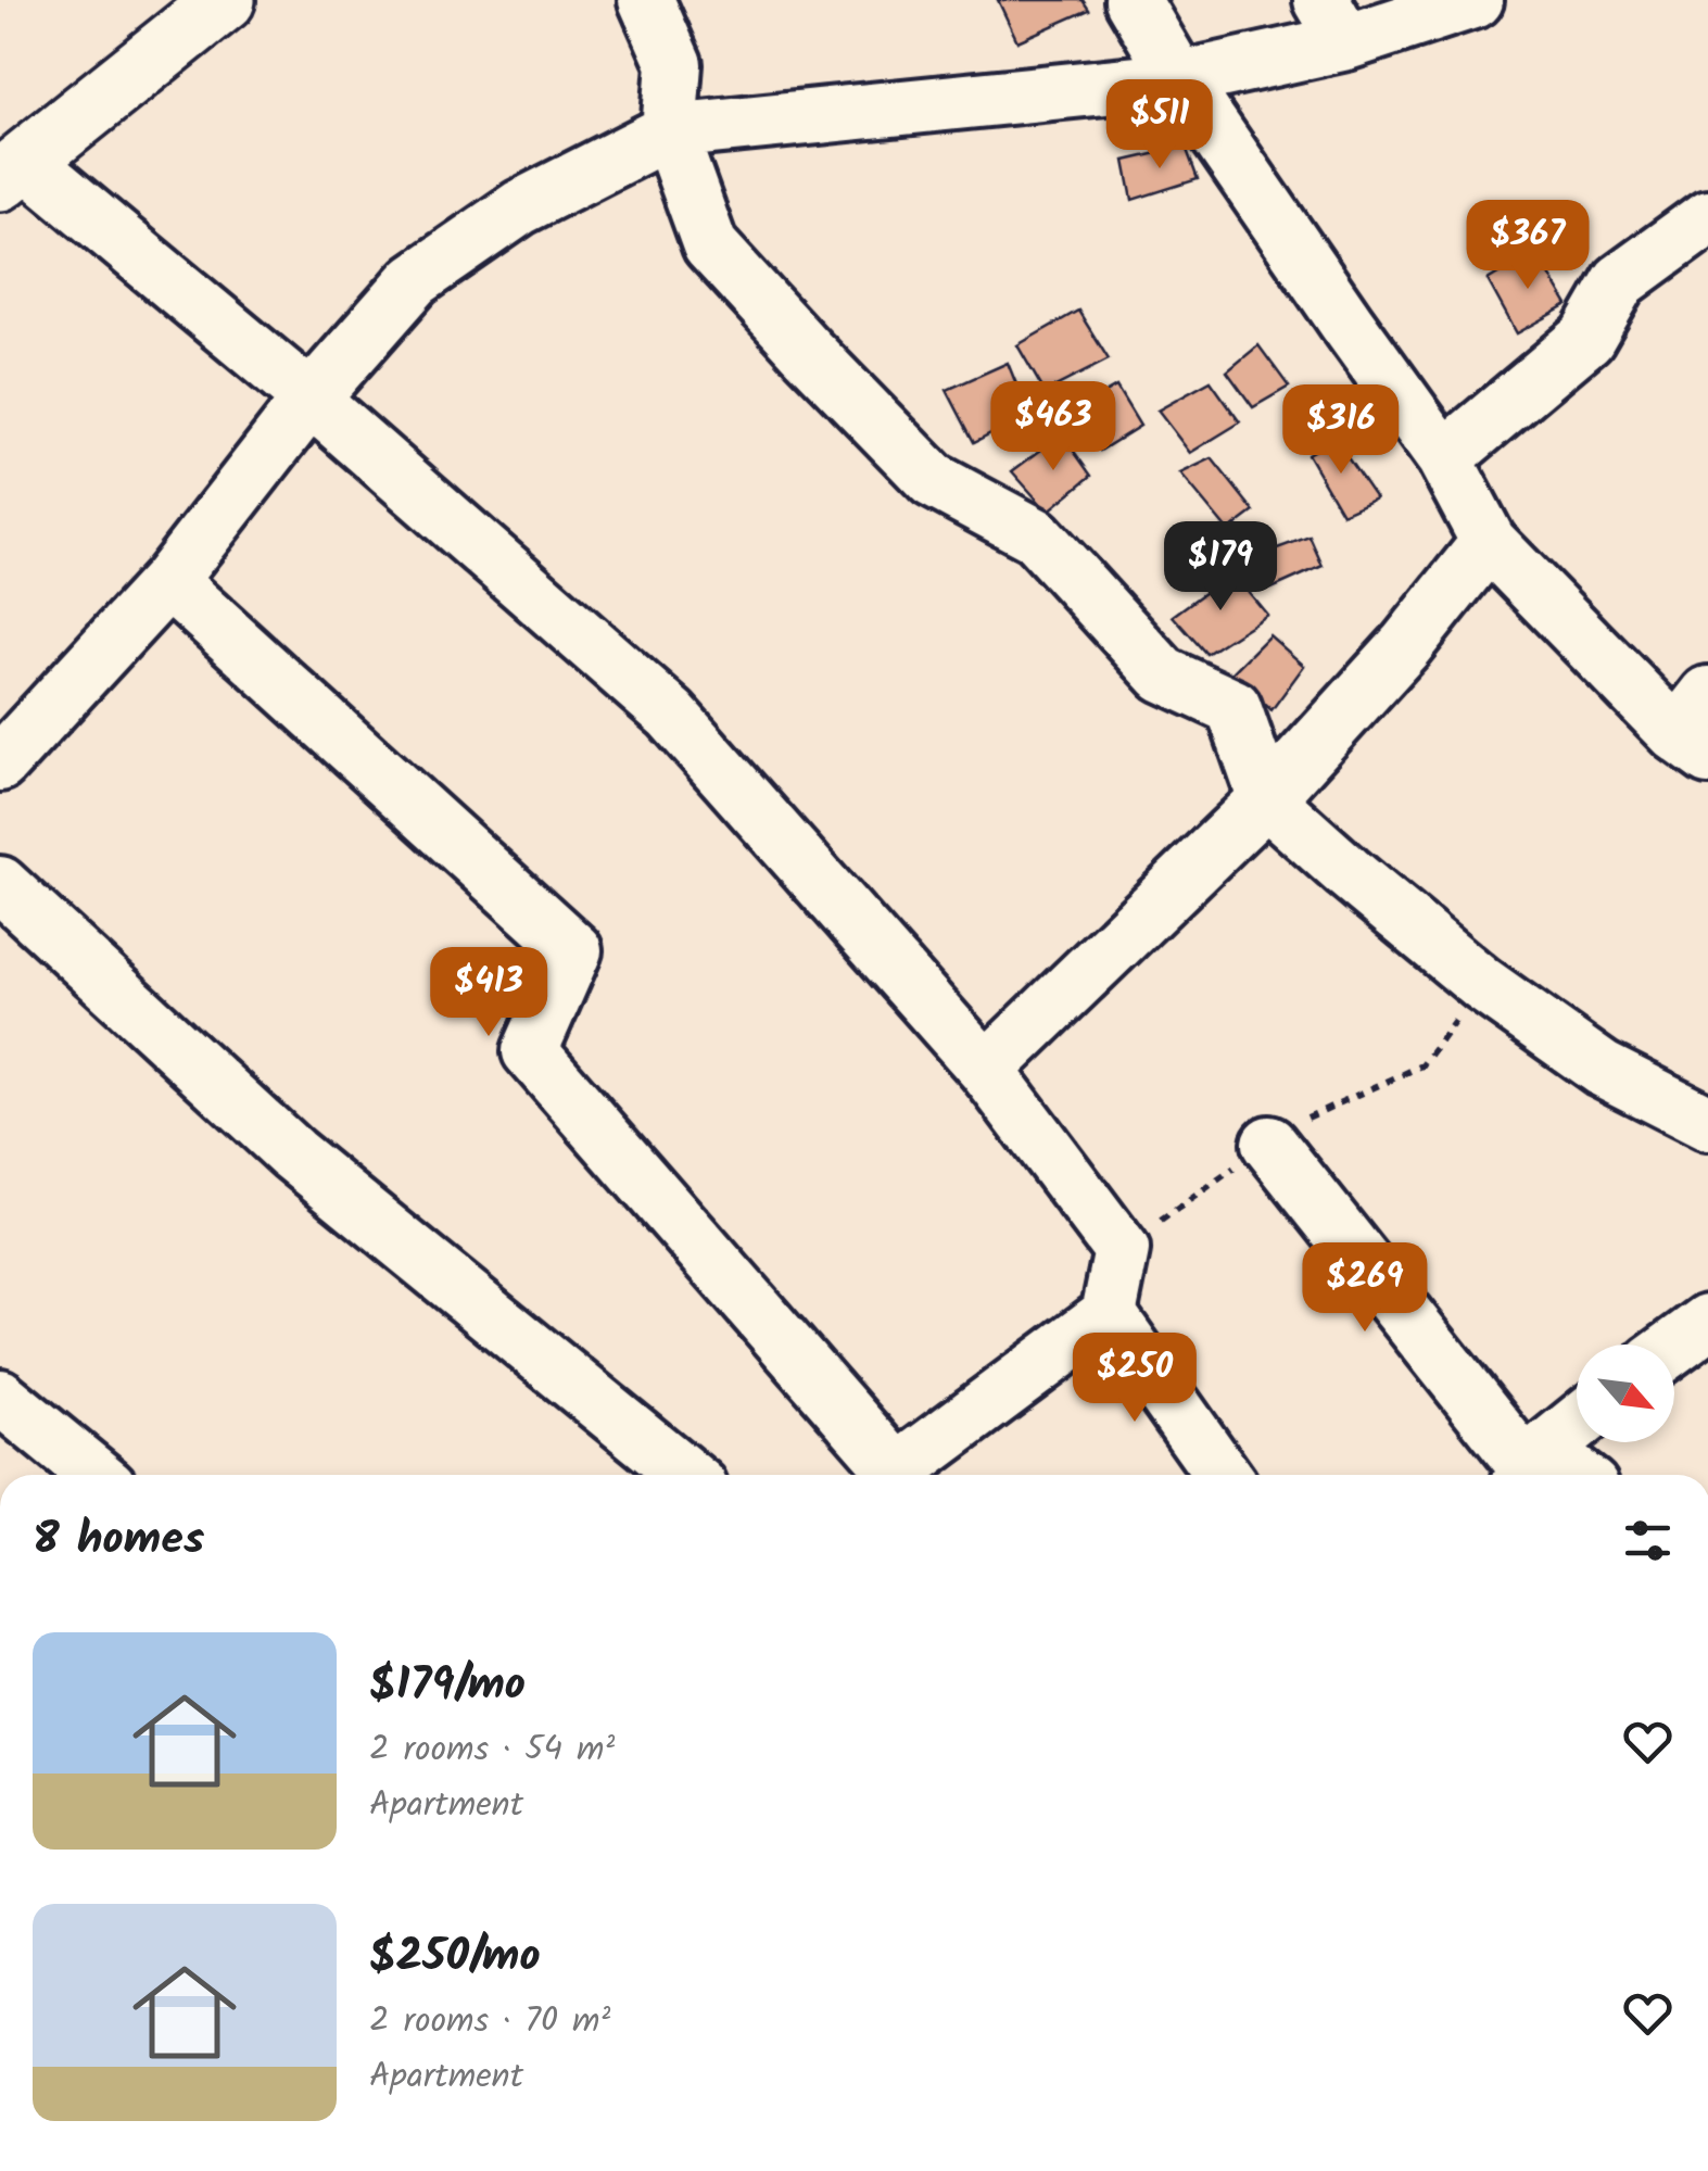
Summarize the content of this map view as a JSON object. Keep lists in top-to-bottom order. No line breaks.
{"north":"bottom right","page":{"price":["$511","$367","$463","$316","$179","$413","$269","$250"],"heading":"8 homes","list":[{"name":"$179/mo","note":"2 rooms · 54 m² · Apartment"},{"name":"$250/mo","note":"2 rooms · 70 m² · Apartment"}]}}
